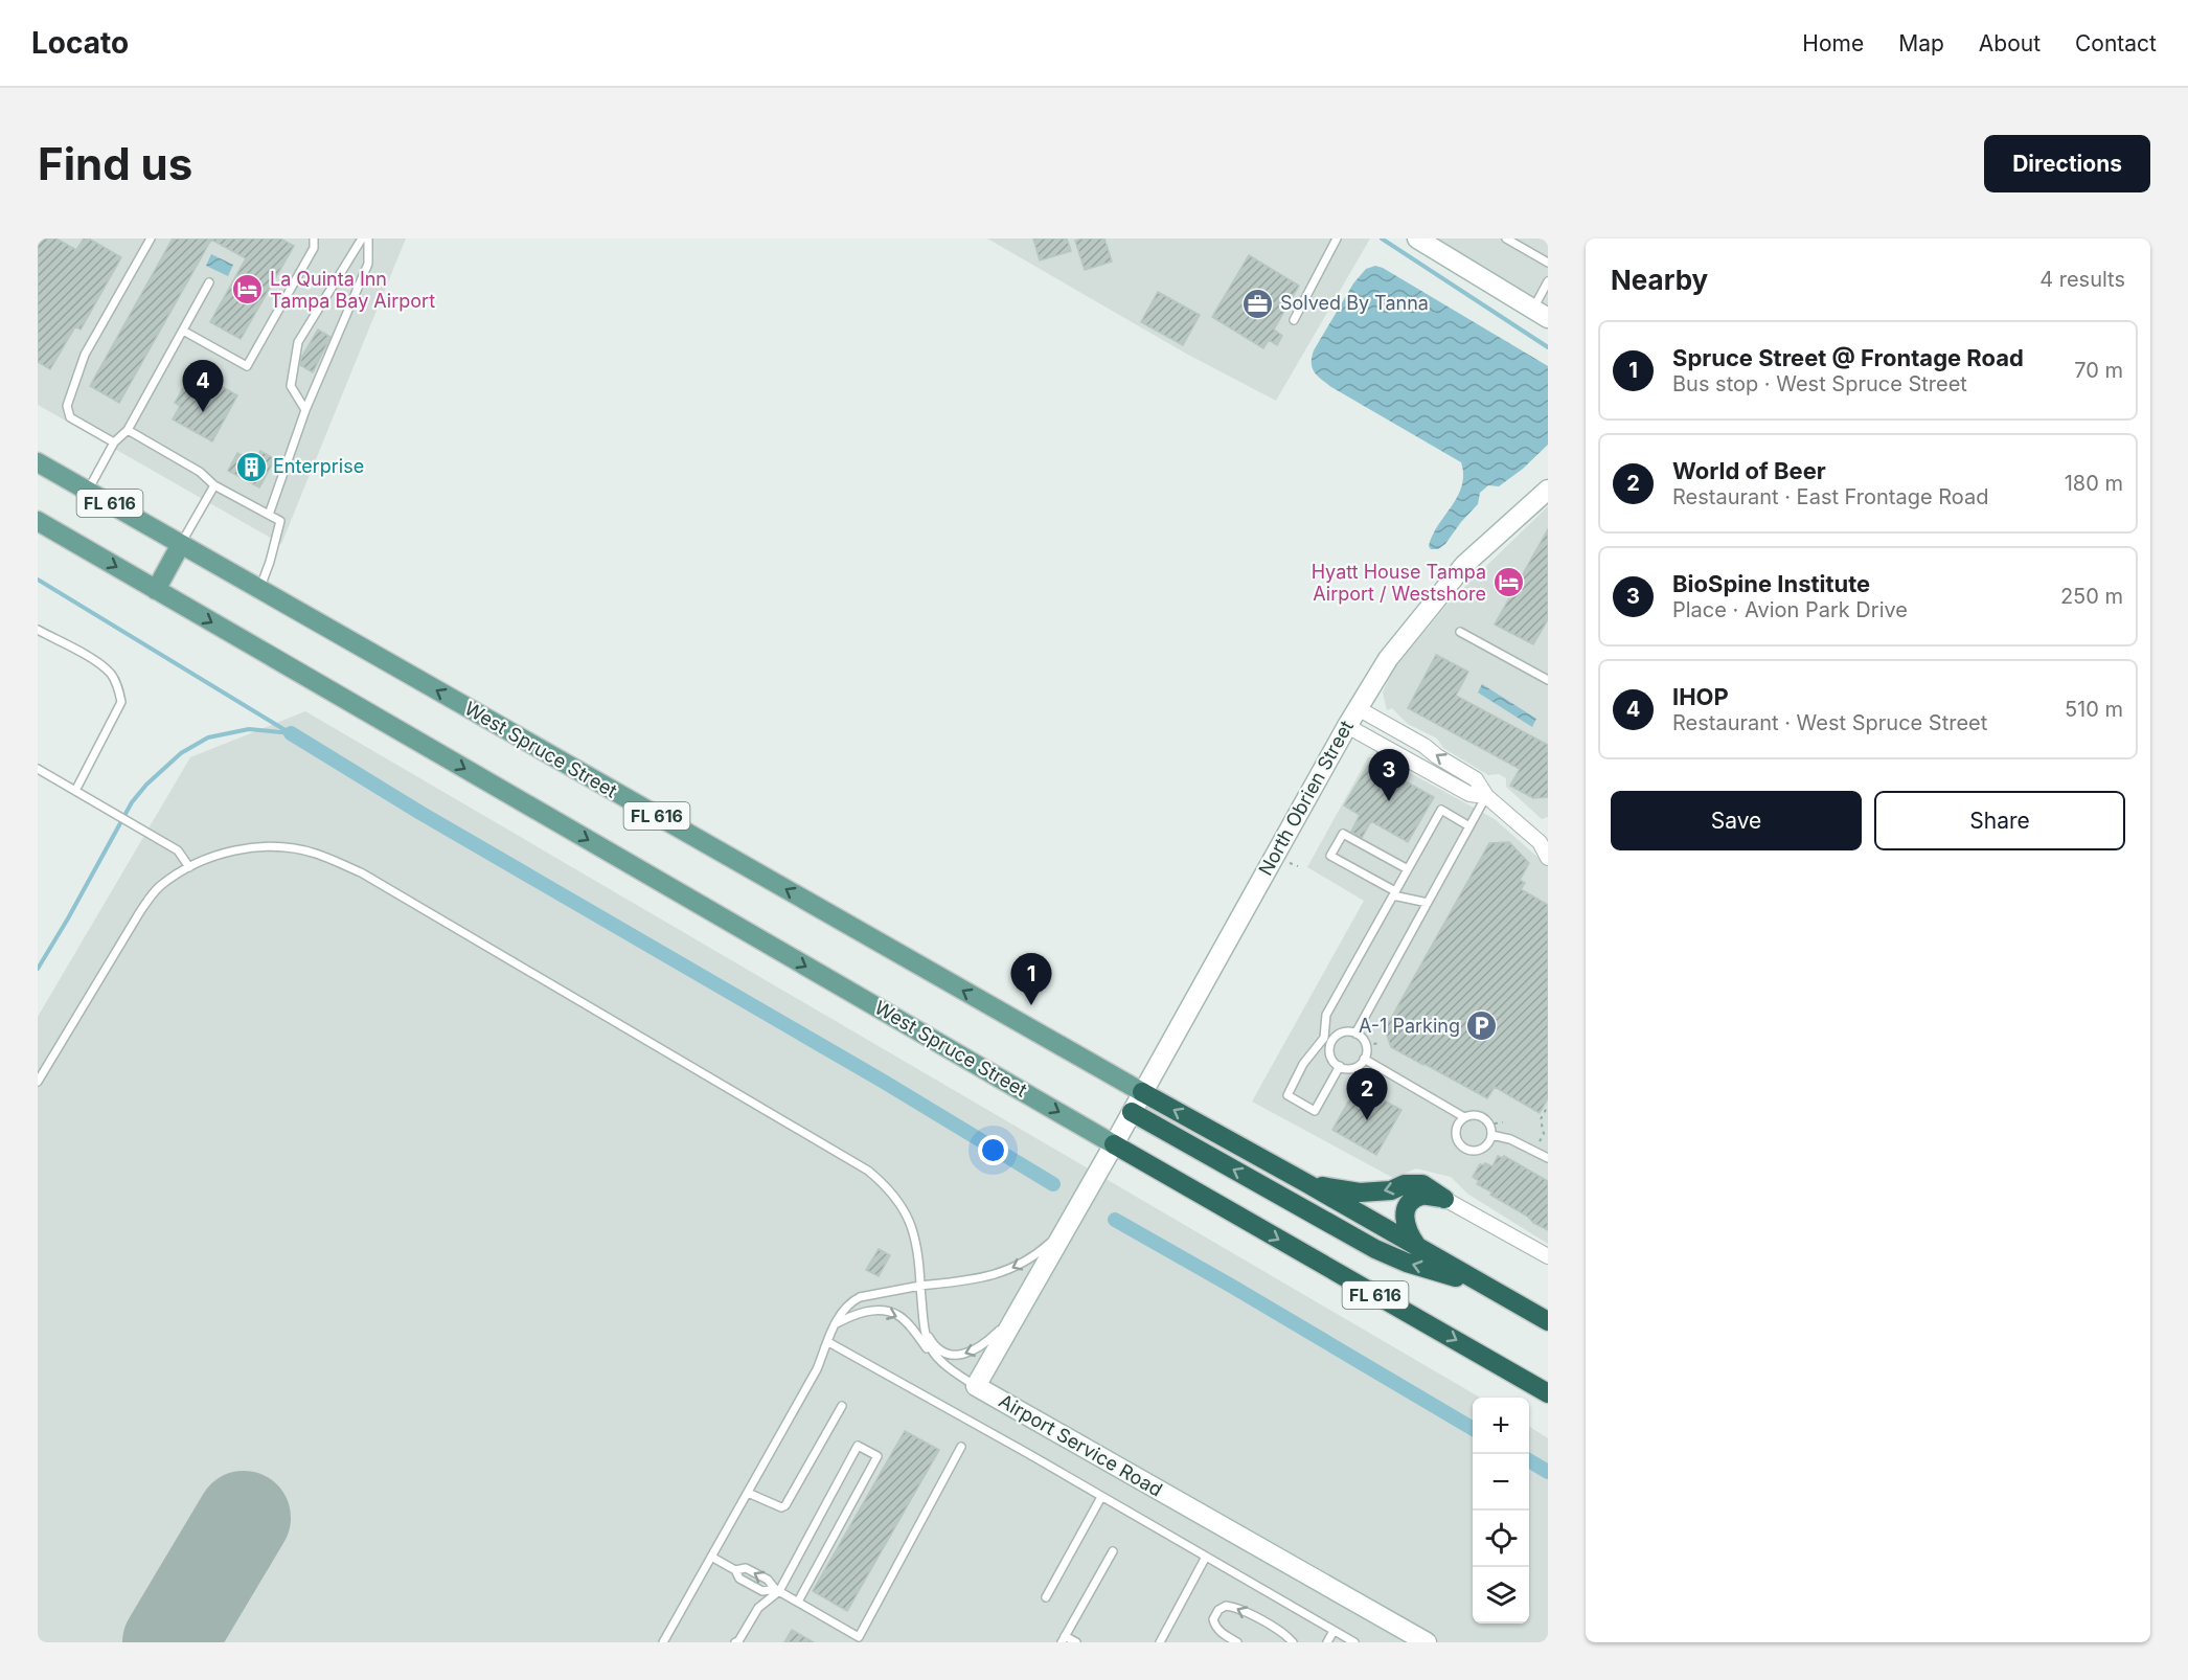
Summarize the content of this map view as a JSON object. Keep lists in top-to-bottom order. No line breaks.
{"streets":{"highway":["FL 616"],"main road":["West Spruce Street"],"street":["North Obrien Street","Airport Service Road"]},"crossings":[["FL 616","West Spruce Street"],["FL 616","North Obrien Street"],["West Spruce Street","North Obrien Street"]],"places":{"hotel":["La Quinta Inn Tampa Bay Airport","Hyatt House Tampa Airport / Westshore"],"office":["Solved By Tanna"],"building":["Enterprise"],"parking":["A-1 Parking"]},"page":{"header":"Locato","nav":["Home","Map","About","Contact"],"buttons":["Directions",["Save","Share"]],"title":"Find us","heading":["Nearby","4 results"],"list":[{"mark":"1","name":"Spruce Street @ Frontage Road","note":"Bus stop · West Spruce Street","value":"70 m"},{"mark":"2","name":"World of Beer","note":"Restaurant · East Frontage Road","value":"180 m"},{"mark":"3","name":"BioSpine Institute","note":"Place · Avion Park Drive","value":"250 m"},{"mark":"4","name":"IHOP","note":"Restaurant · West Spruce Street","value":"510 m"}],"pins":["4","3","1","2"],"map_buttons":["+","−"]}}
